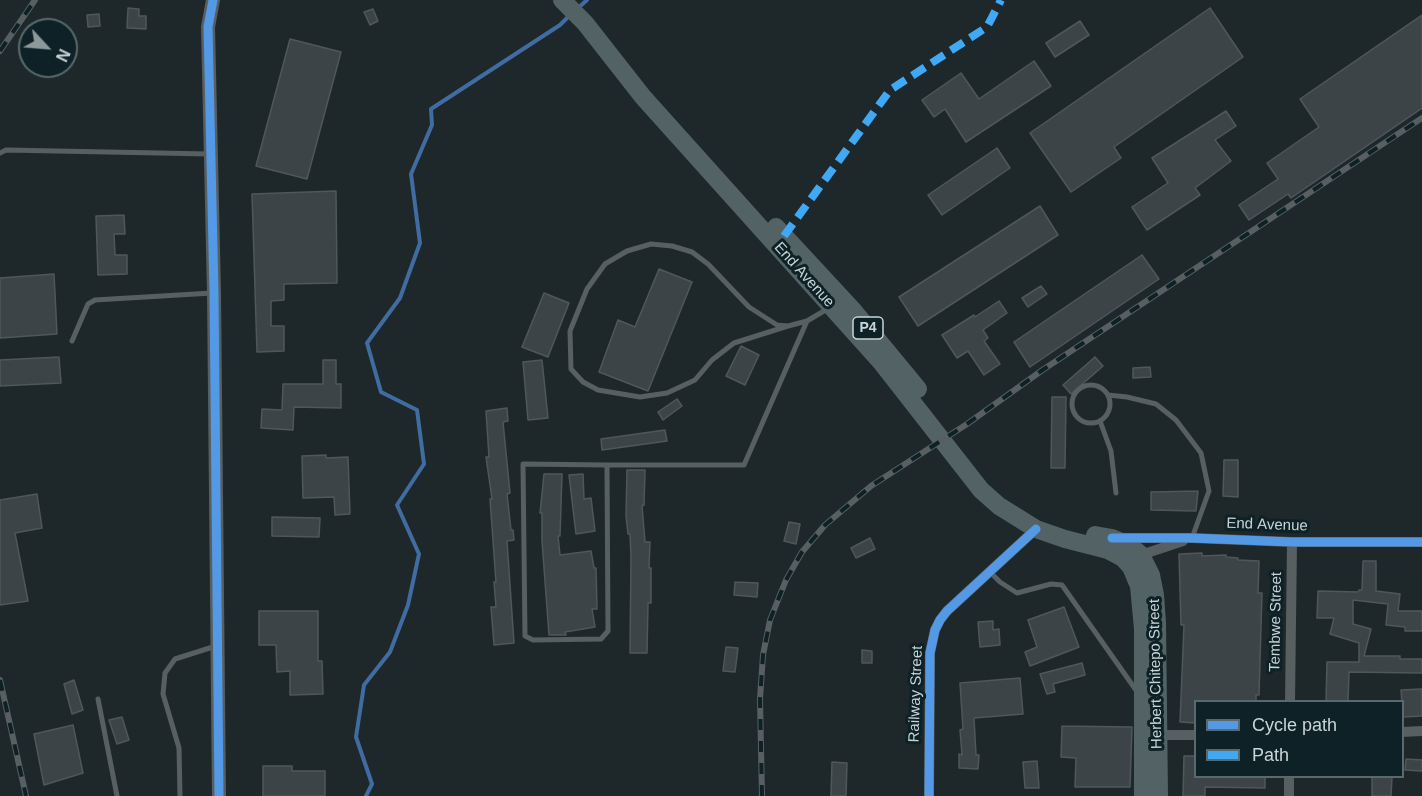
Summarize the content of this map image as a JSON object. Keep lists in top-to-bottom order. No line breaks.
{"streets":{"highway":["End Avenue","P4","Herbert Chitepo Street"],"street":["Tembwe Street","Railway Street"]},"crossings":[["End Avenue","Tembwe Street"],["End Avenue","Herbert Chitepo Street"],["End Avenue","Railway Street"]],"legend":["Cycle path","Path"],"north":"bottom right"}
